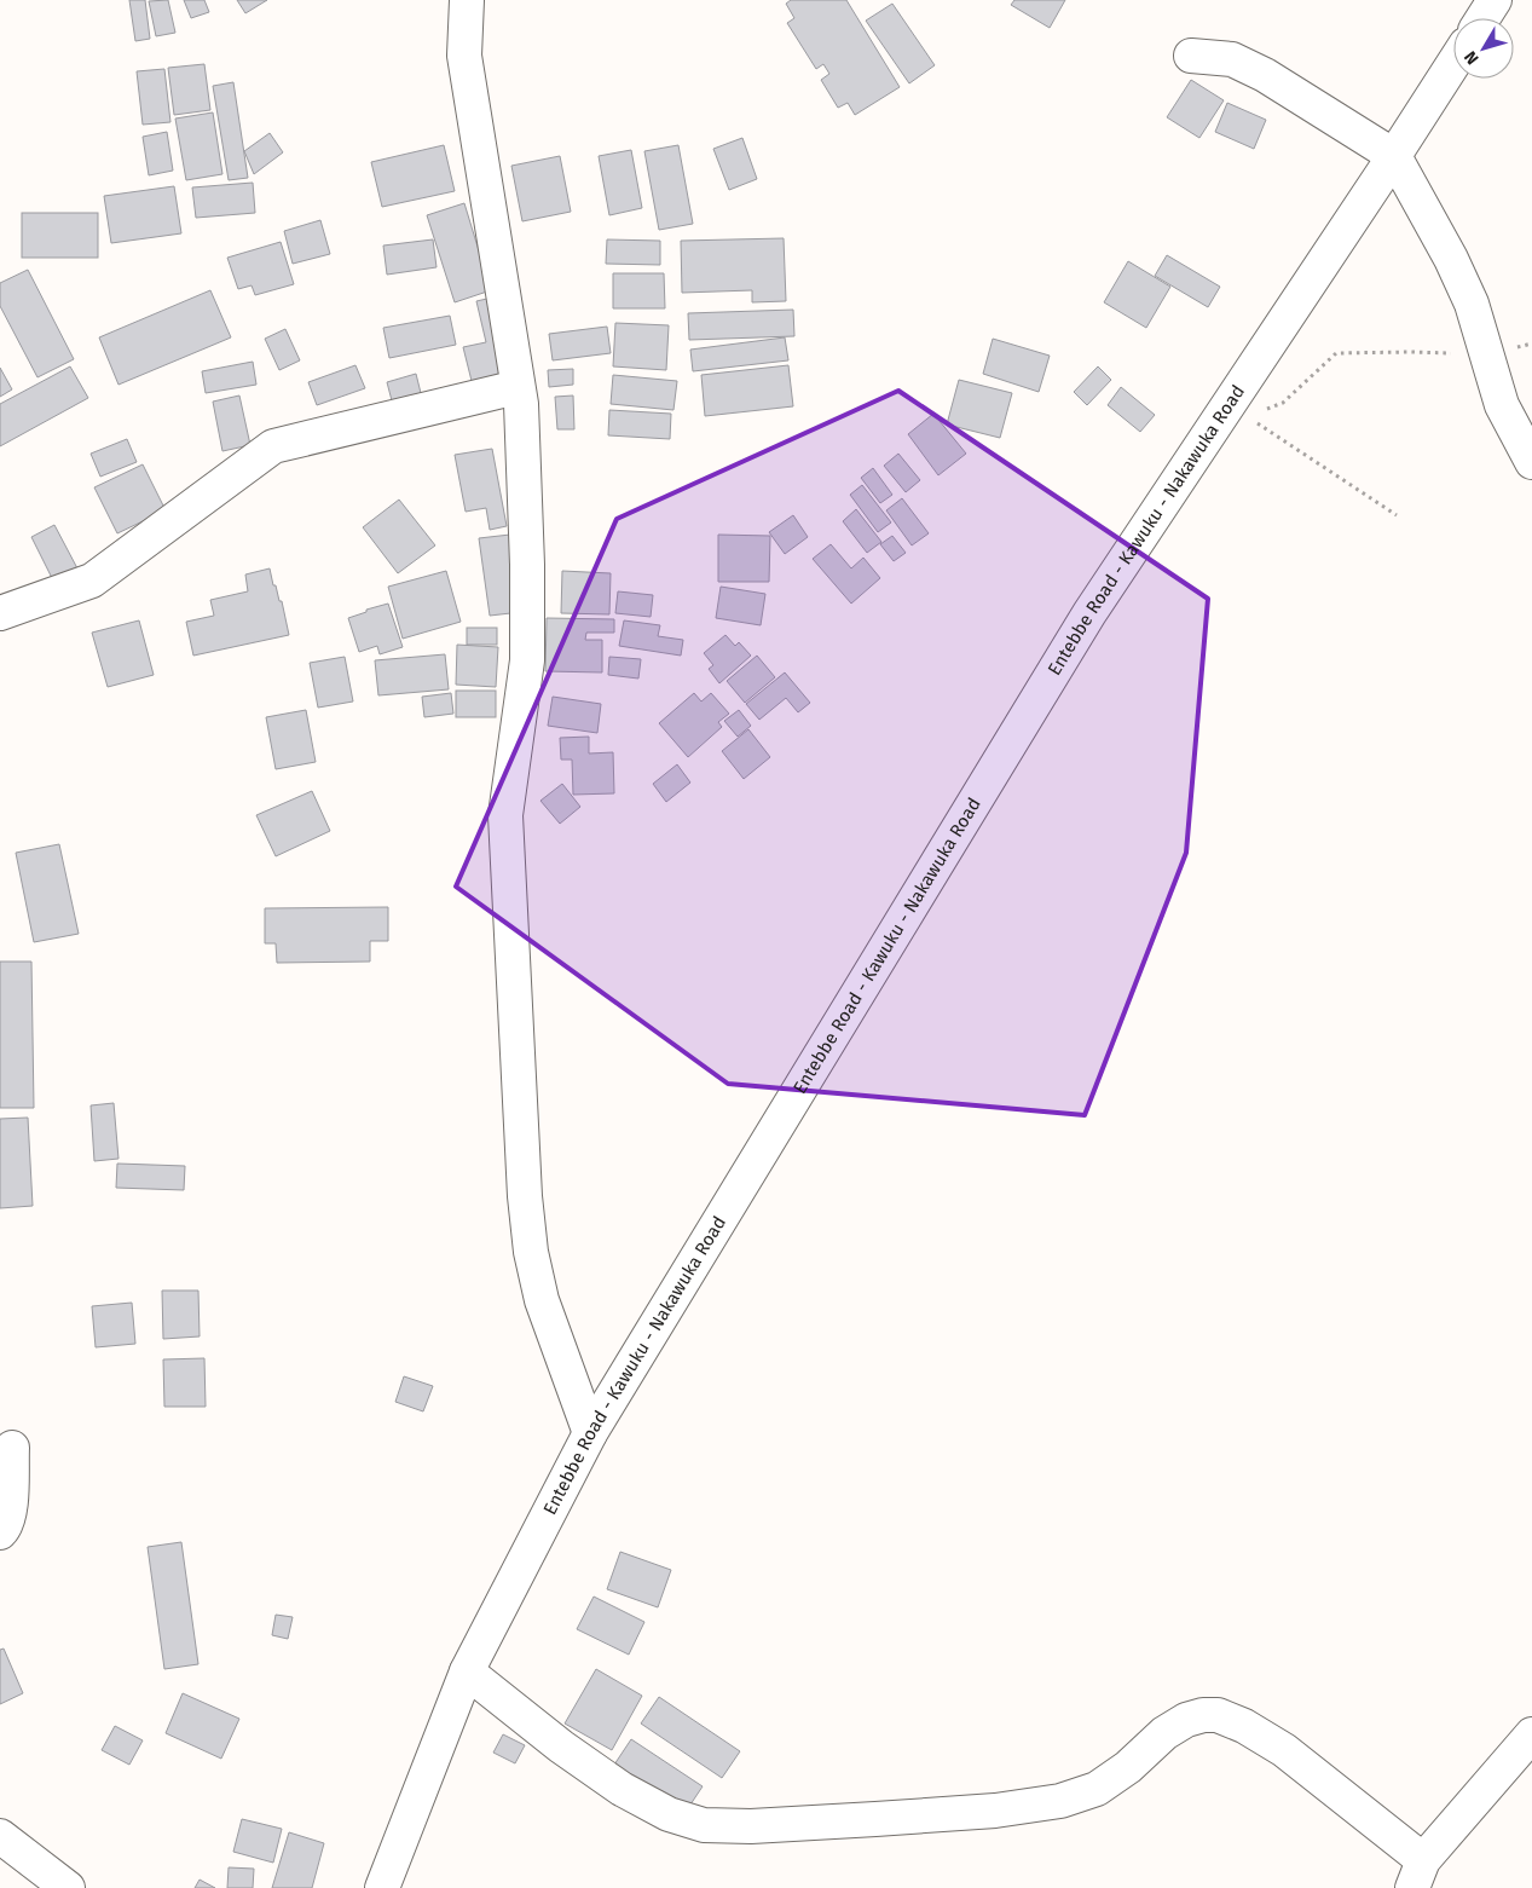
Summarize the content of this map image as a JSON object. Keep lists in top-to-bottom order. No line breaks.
{"streets":{"street":["Entebbe Road - Kawuku - Nakawuka Road"]},"north":"bottom left"}
